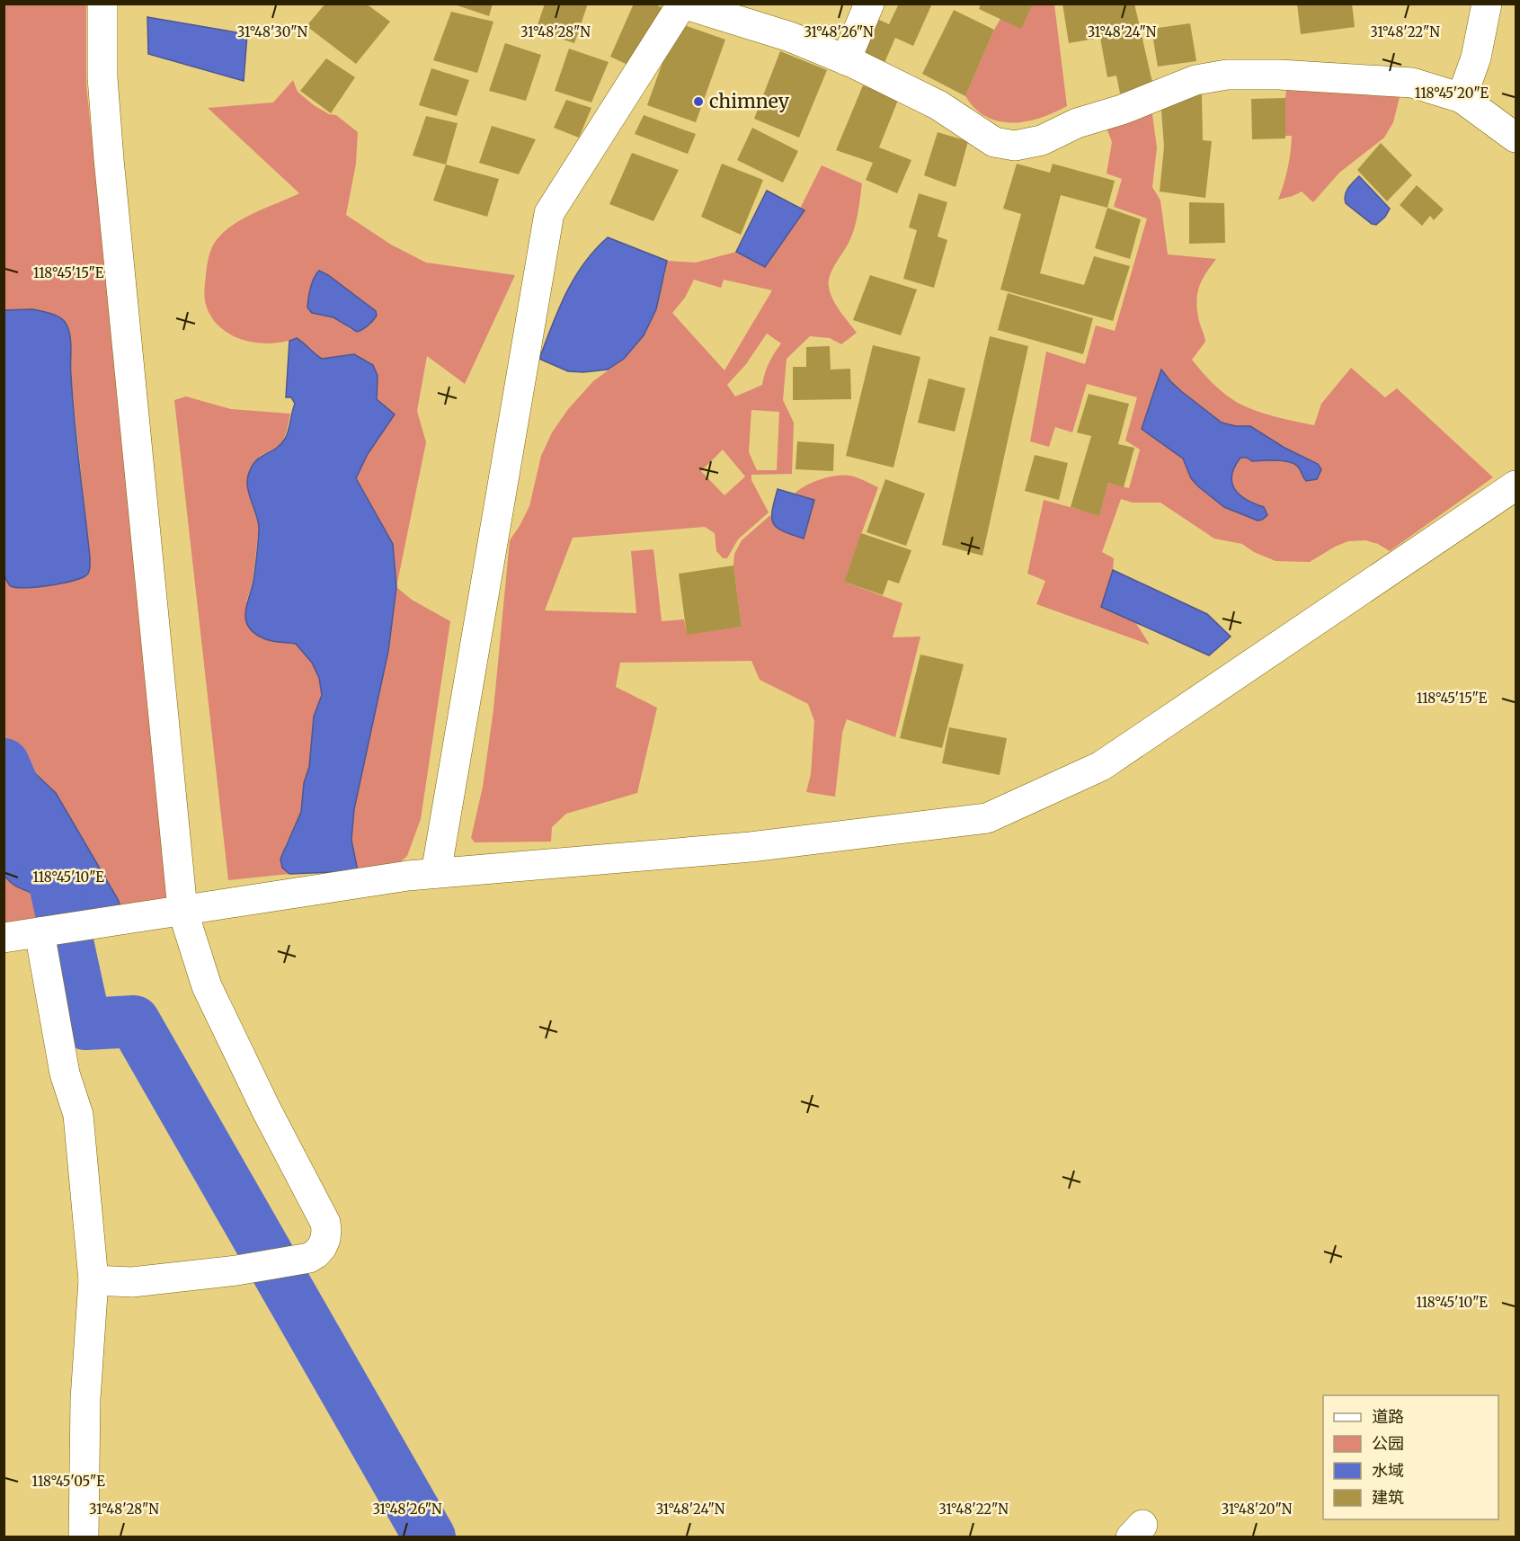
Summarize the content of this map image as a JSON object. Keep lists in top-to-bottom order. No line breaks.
{"places":["chimney"],"legend":["道路","公园","水域","建筑"],"coordinates":["31°48'30\"N","31°48'28\"N","31°48'26\"N","31°48'24\"N","31°48'22\"N","118°45'20\"E","118°45'15\"E","118°45'10\"E","118°45'05\"E","31°48'20\"N"]}
